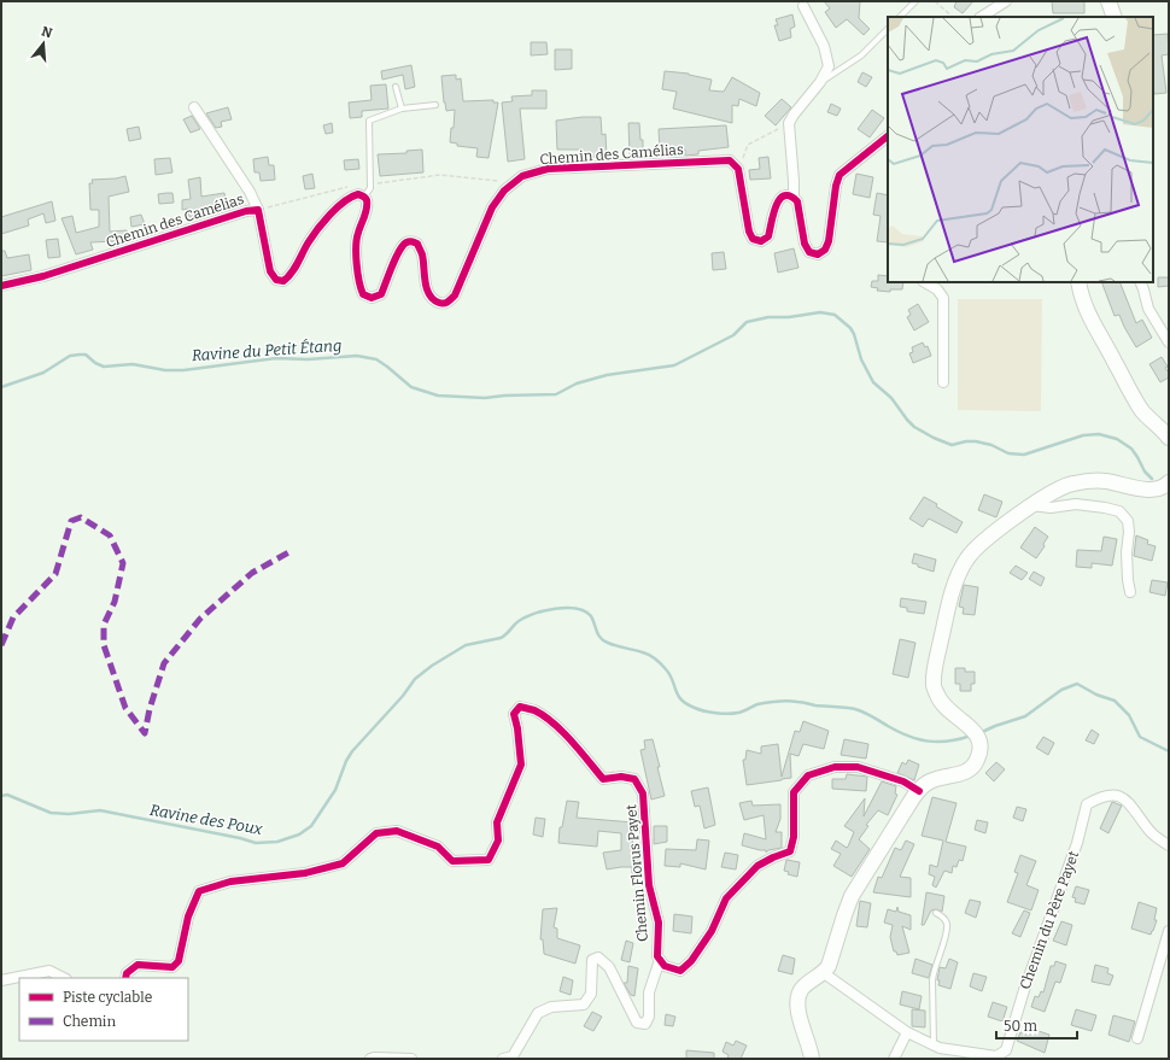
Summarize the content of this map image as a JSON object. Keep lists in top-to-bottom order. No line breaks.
{"streets":{"street":["Chemin des Camélias","Chemin Florus Payet","Chemin du Père Payet"]},"water":["Ravine du Petit Étang","Ravine des Poux"],"legend":["Piste cyclable","Chemin"],"scale_bar":"50 m","north":"top"}
